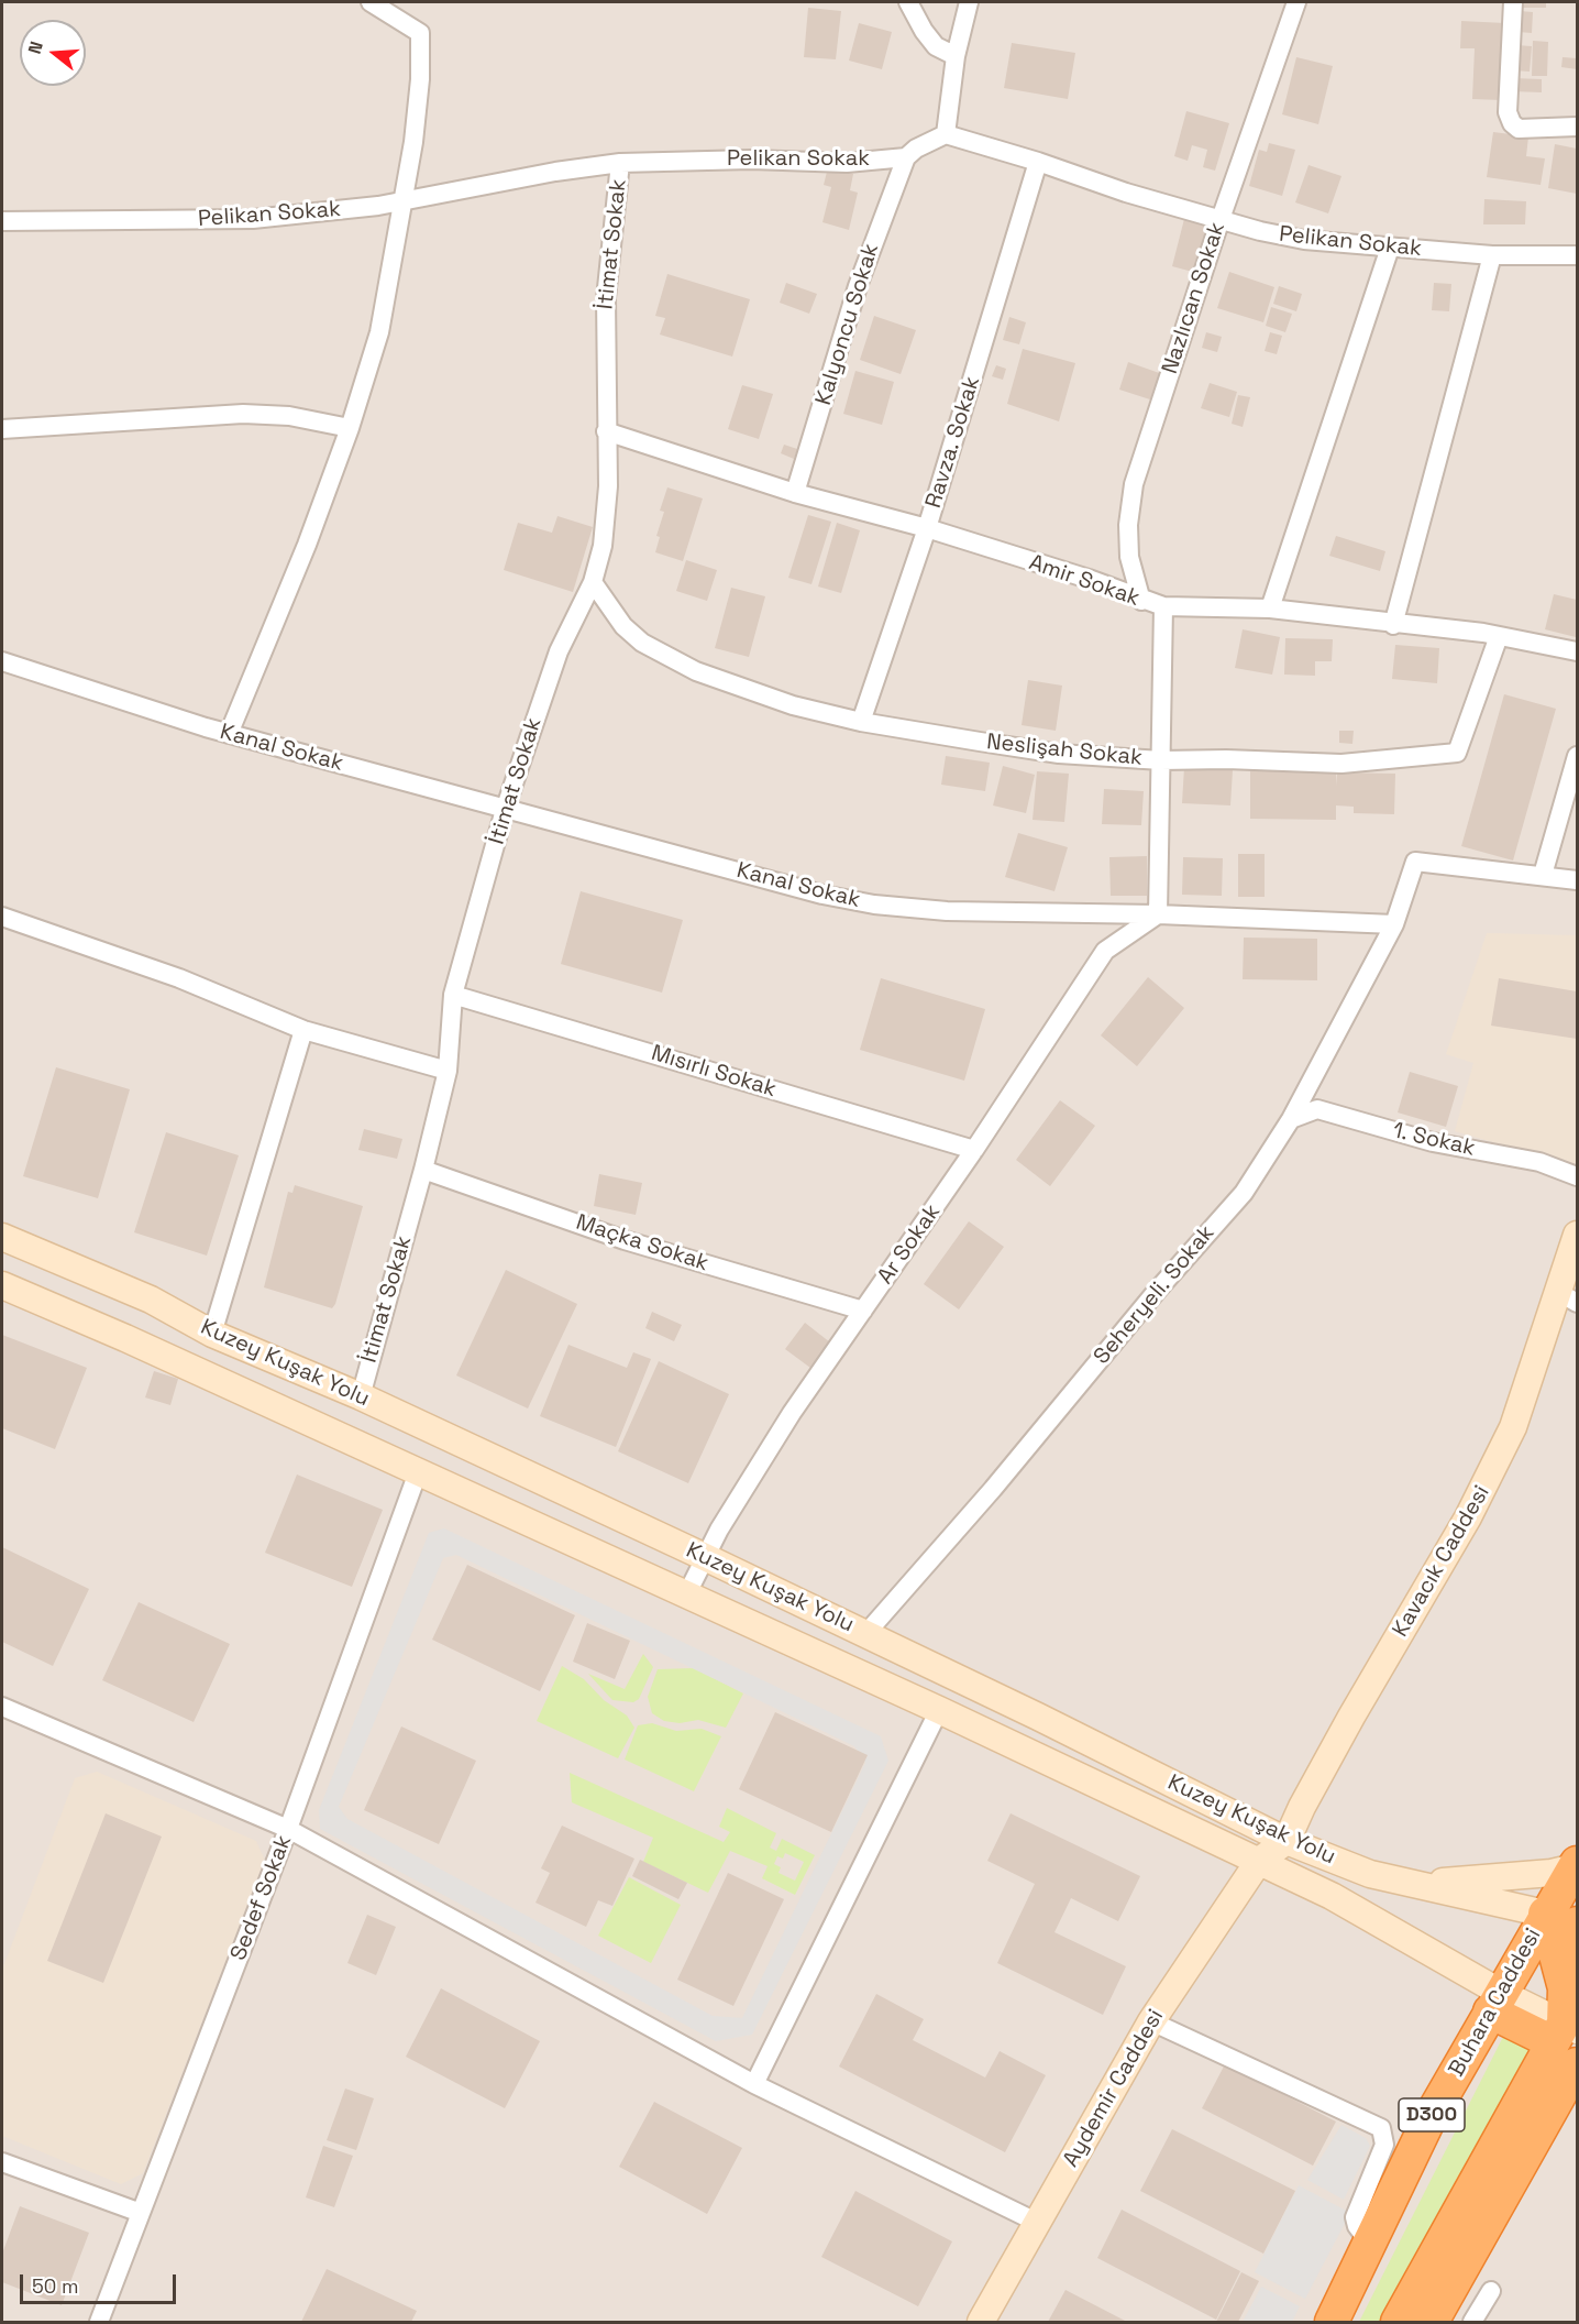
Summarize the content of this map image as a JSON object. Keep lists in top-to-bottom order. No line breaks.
{"streets":{"highway":["Buhara Caddesi","D300"],"main road":["Kuzey Kuşak Yolu","Kavacık Caddesi","Aydemir Caddesi"],"street":["Pelikan Sokak","İtimat Sokak","Nazlıcan Sokak","Kalyoncu Sokak","Ravza. Sokak","Amir Sokak","Kanal Sokak","Neslişah Sokak","Mısırlı Sokak","1. Sokak","Maçka Sokak","Ar Sokak","Seheryeli. Sokak","Sedef Sokak"]},"crossings":[["Pelikan Sokak","İtimat Sokak"],["Pelikan Sokak","Nazlıcan Sokak"],["Pelikan Sokak","Kalyoncu Sokak"],["Pelikan Sokak","Ravza. Sokak"],["İtimat Sokak","Amir Sokak"],["İtimat Sokak","Kanal Sokak"],["İtimat Sokak","Neslişah Sokak"],["İtimat Sokak","Mısırlı Sokak"],["İtimat Sokak","Maçka Sokak"],["İtimat Sokak","Kuzey Kuşak Yolu"],["Nazlıcan Sokak","Amir Sokak"],["Kalyoncu Sokak","Amir Sokak"],["Ravza. Sokak","Amir Sokak"],["Ravza. Sokak","Neslişah Sokak"],["Amir Sokak","Neslişah Sokak"],["Kanal Sokak","Ar Sokak"],["Kanal Sokak","Seheryeli. Sokak"],["Mısırlı Sokak","Ar Sokak"],["1. Sokak","Seheryeli. Sokak"],["Maçka Sokak","Ar Sokak"],["Ar Sokak","Kuzey Kuşak Yolu"],["Seheryeli. Sokak","Kuzey Kuşak Yolu"],["Kuzey Kuşak Yolu","Kavacık Caddesi"],["Kuzey Kuşak Yolu","Sedef Sokak"],["Kuzey Kuşak Yolu","Buhara Caddesi"],["Kuzey Kuşak Yolu","Aydemir Caddesi"],["Kavacık Caddesi","Aydemir Caddesi"]],"scale_bar":"50 m","north":"left"}
